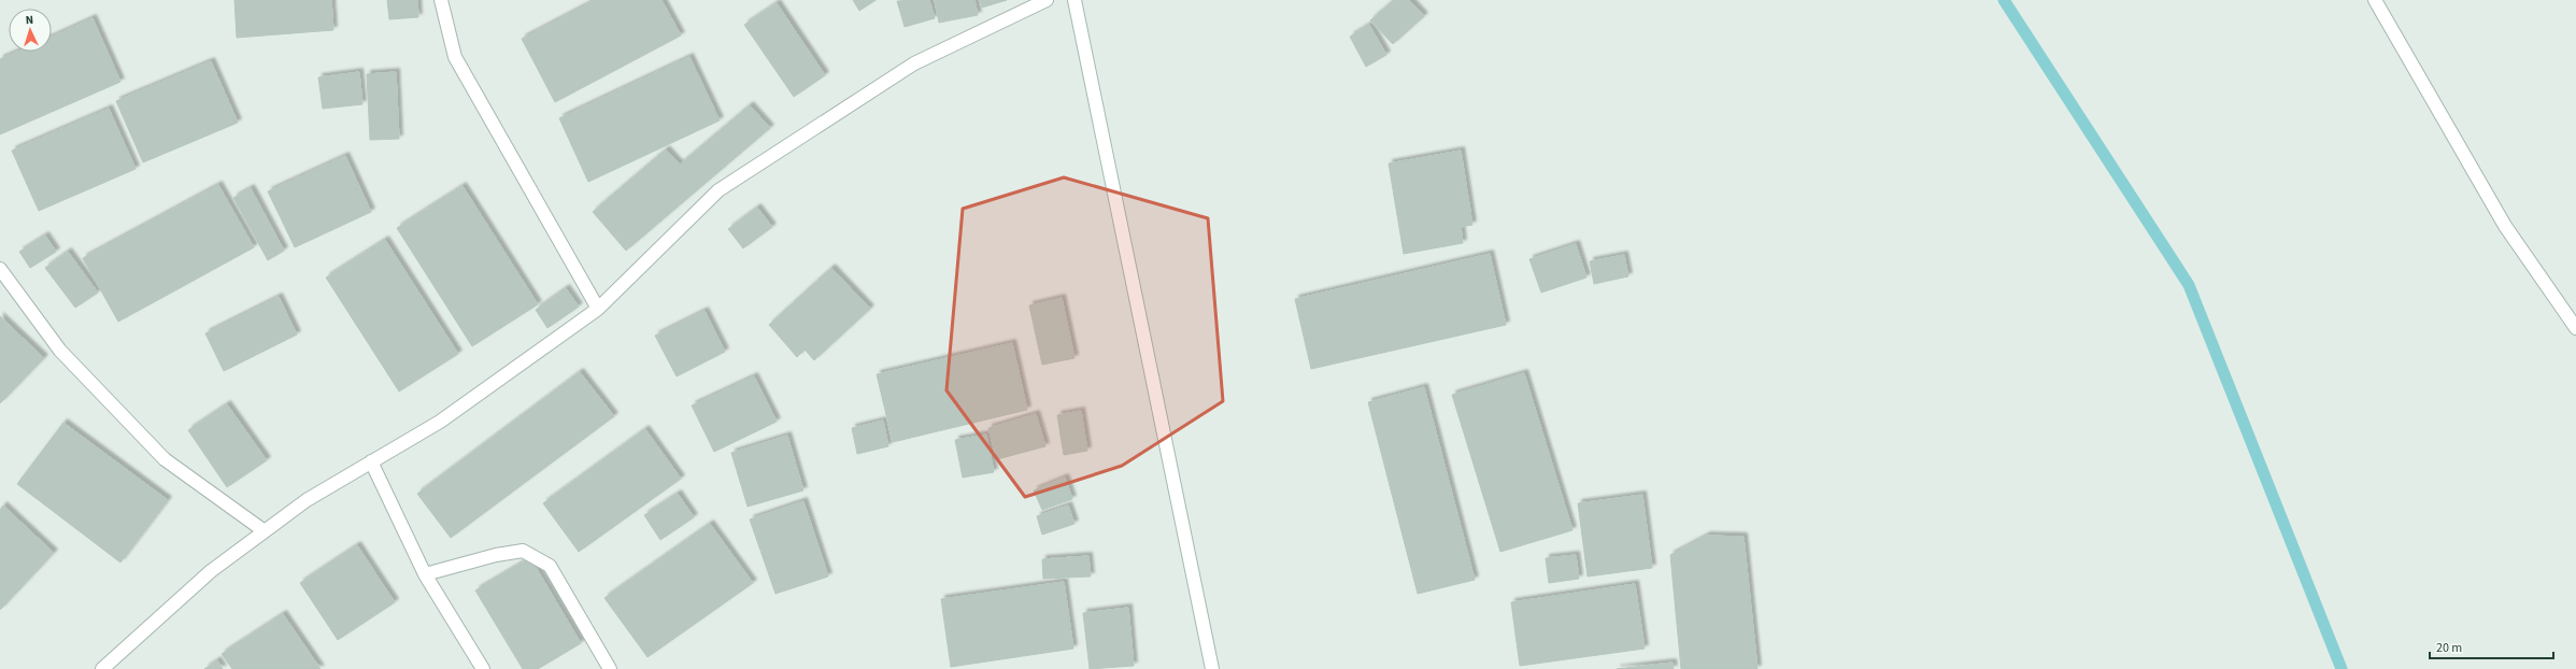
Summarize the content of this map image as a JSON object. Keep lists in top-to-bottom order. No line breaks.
{"scale_bar":"20 m","north":"top"}
